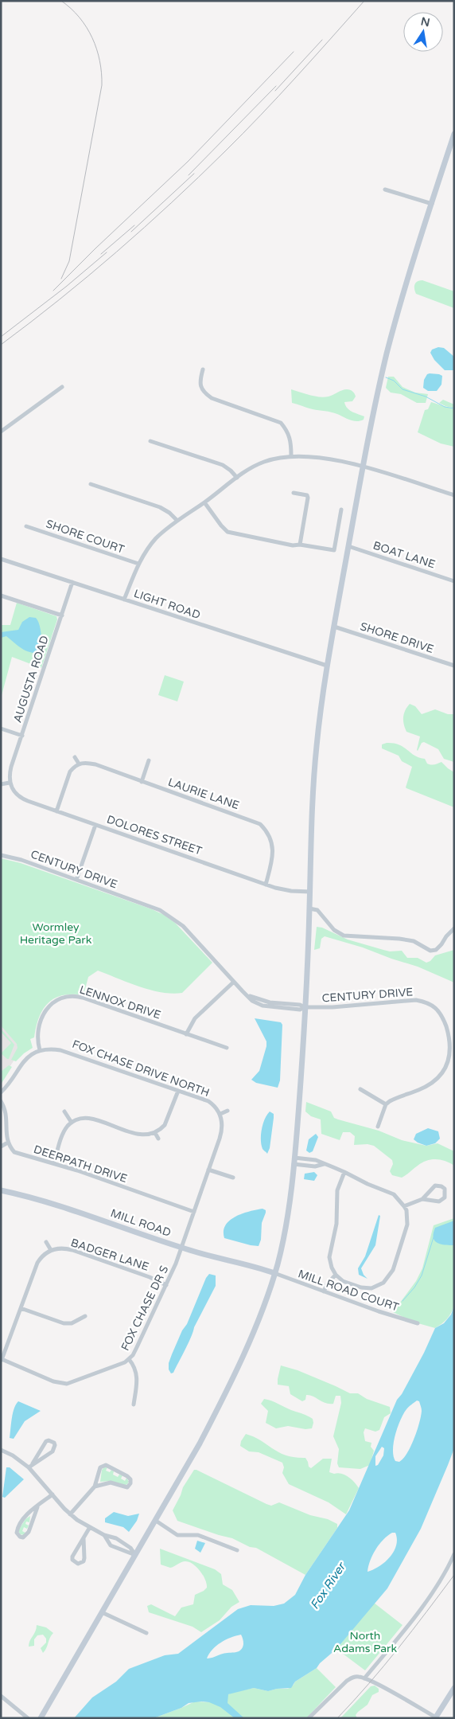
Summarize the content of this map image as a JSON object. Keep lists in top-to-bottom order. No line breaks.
{"streets":{"main road":["MILL ROAD"],"street":["SHORE COURT","BOAT LANE","LIGHT ROAD","SHORE DRIVE","AUGUSTA ROAD","LAURIE LANE","DOLORES STREET","CENTURY DRIVE","LENNOX DRIVE","FOX CHASE DRIVE NORTH","DEERPATH DRIVE","BADGER LANE","MILL ROAD COURT","FOX CHASE DR S"]},"crossings":[["LIGHT ROAD","AUGUSTA ROAD"],["AUGUSTA ROAD","DOLORES STREET"],["LAURIE LANE","DOLORES STREET"],["LENNOX DRIVE","FOX CHASE DRIVE NORTH"],["MILL ROAD","MILL ROAD COURT"],["MILL ROAD","FOX CHASE DR S"],["BADGER LANE","FOX CHASE DR S"]],"water":["Fox River"],"parks":["Wormley Heritage Park","North Adams Park"],"north":"top"}
